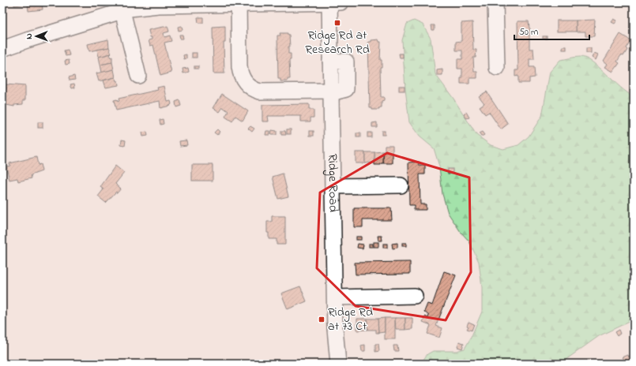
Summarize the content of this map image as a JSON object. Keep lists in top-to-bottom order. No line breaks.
{"streets":{"street":["Ridge Road"]},"places":{"transit":["Ridge Rd at Research Rd","Ridge Rd at 73 Ct"]},"scale_bar":"50 m","north":"left"}
